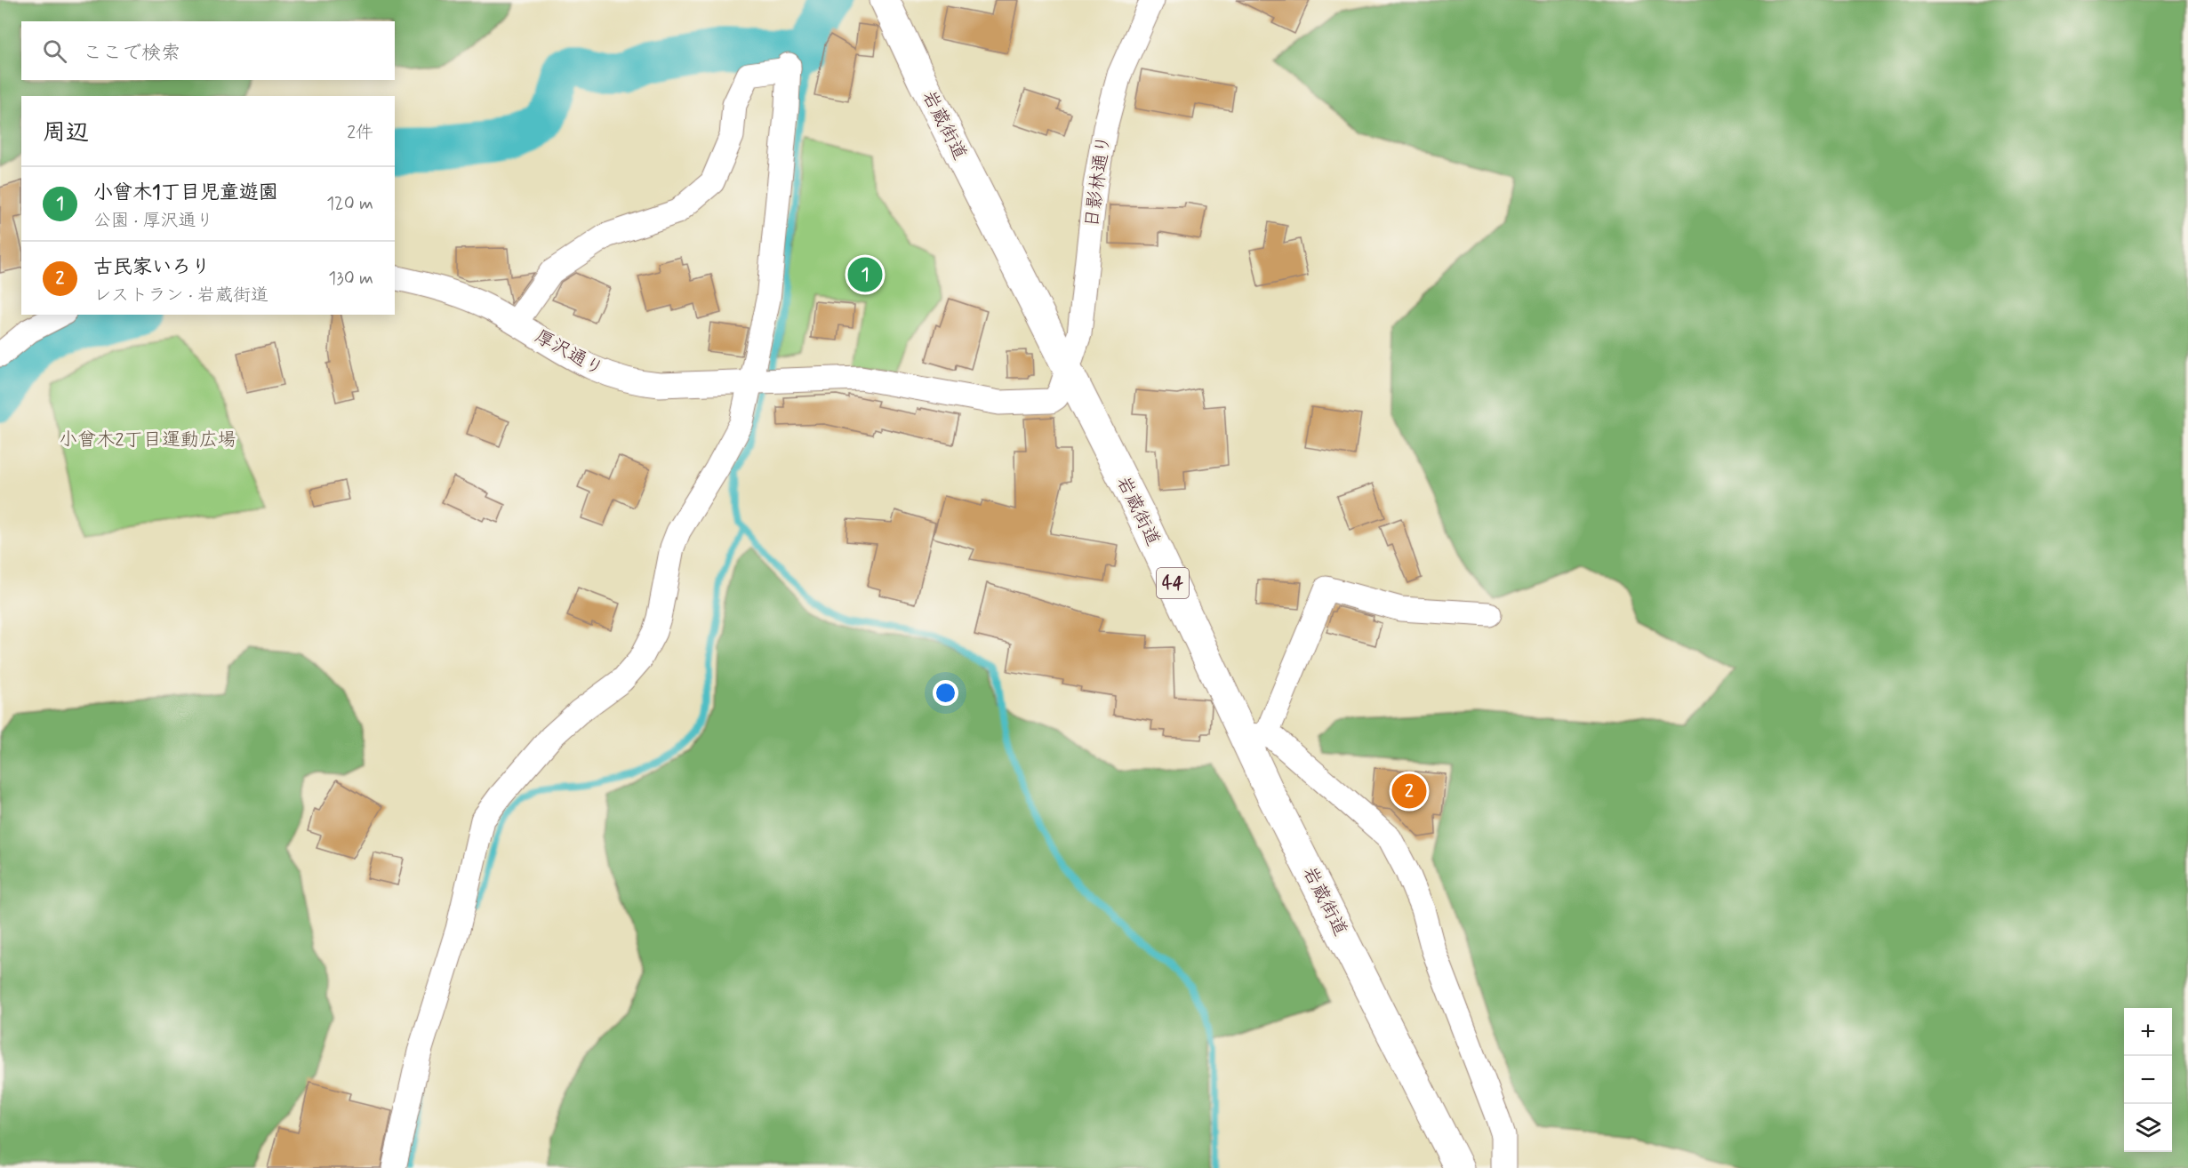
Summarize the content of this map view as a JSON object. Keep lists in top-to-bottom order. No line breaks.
{"streets":{"main road":["岩蔵街道","44"],"street":["日影林通り","厚沢通り"]},"crossings":[["岩蔵街道","日影林通り"],["岩蔵街道","厚沢通り"],["日影林通り","厚沢通り"]],"parks":["小曾木2丁目運動広場"],"page":{"search":"ここで検索","heading":["周辺","2件"],"list":[{"mark":"1","name":"小曾木1丁目児童遊園","note":"公園 · 厚沢通り","value":"120 m"},{"mark":"2","name":"古民家いろり","note":"レストラン · 岩蔵街道","value":"130 m"}],"pins":["1","2"],"map_buttons":["+","−"]}}
